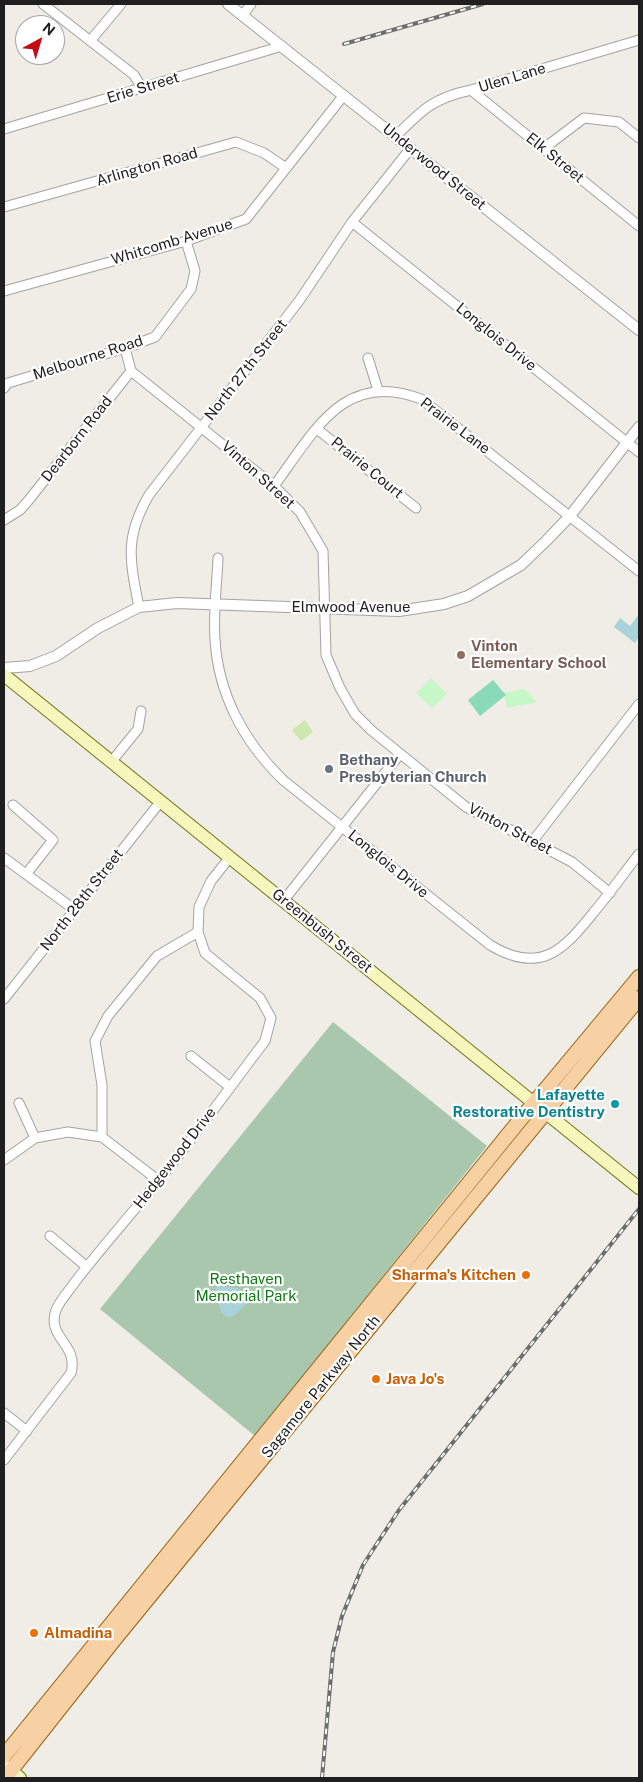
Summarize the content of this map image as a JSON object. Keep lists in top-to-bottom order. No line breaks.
{"streets":{"main road":["Greenbush Street","Sagamore Parkway North"],"street":["Ulen Lane","Erie Street","Elk Street","Arlington Road","Underwood Street","Whitcomb Avenue","Longlois Drive","Melbourne Road","North 27th Street","Prairie Lane","Dearborn Road","Prairie Court","Vinton Street","Elmwood Avenue","North 28th Street","Hedgewood Drive"]},"crossings":[["Ulen Lane","Elk Street"],["Ulen Lane","Underwood Street"],["Erie Street","Underwood Street"],["Arlington Road","Whitcomb Avenue"],["Underwood Street","Whitcomb Avenue"],["Underwood Street","North 27th Street"],["Whitcomb Avenue","Melbourne Road"],["Longlois Drive","North 27th Street"],["Longlois Drive","Vinton Street"],["Longlois Drive","Elmwood Avenue"],["North 27th Street","Vinton Street"],["North 27th Street","Elmwood Avenue"],["Prairie Lane","Prairie Court"],["Prairie Lane","Vinton Street"],["Prairie Lane","Elmwood Avenue"],["Dearborn Road","Vinton Street"],["Vinton Street","Elmwood Avenue"],["North 28th Street","Greenbush Street"],["Greenbush Street","Hedgewood Drive"],["Greenbush Street","Sagamore Parkway North"]],"parks":["Resthaven Memorial Park"],"places":["Vinton Elementary School","Bethany Presbyterian Church","Lafayette Restorative Dentistry","Sharma's Kitchen","Java Jo's","Almadina"],"north":"top right"}
